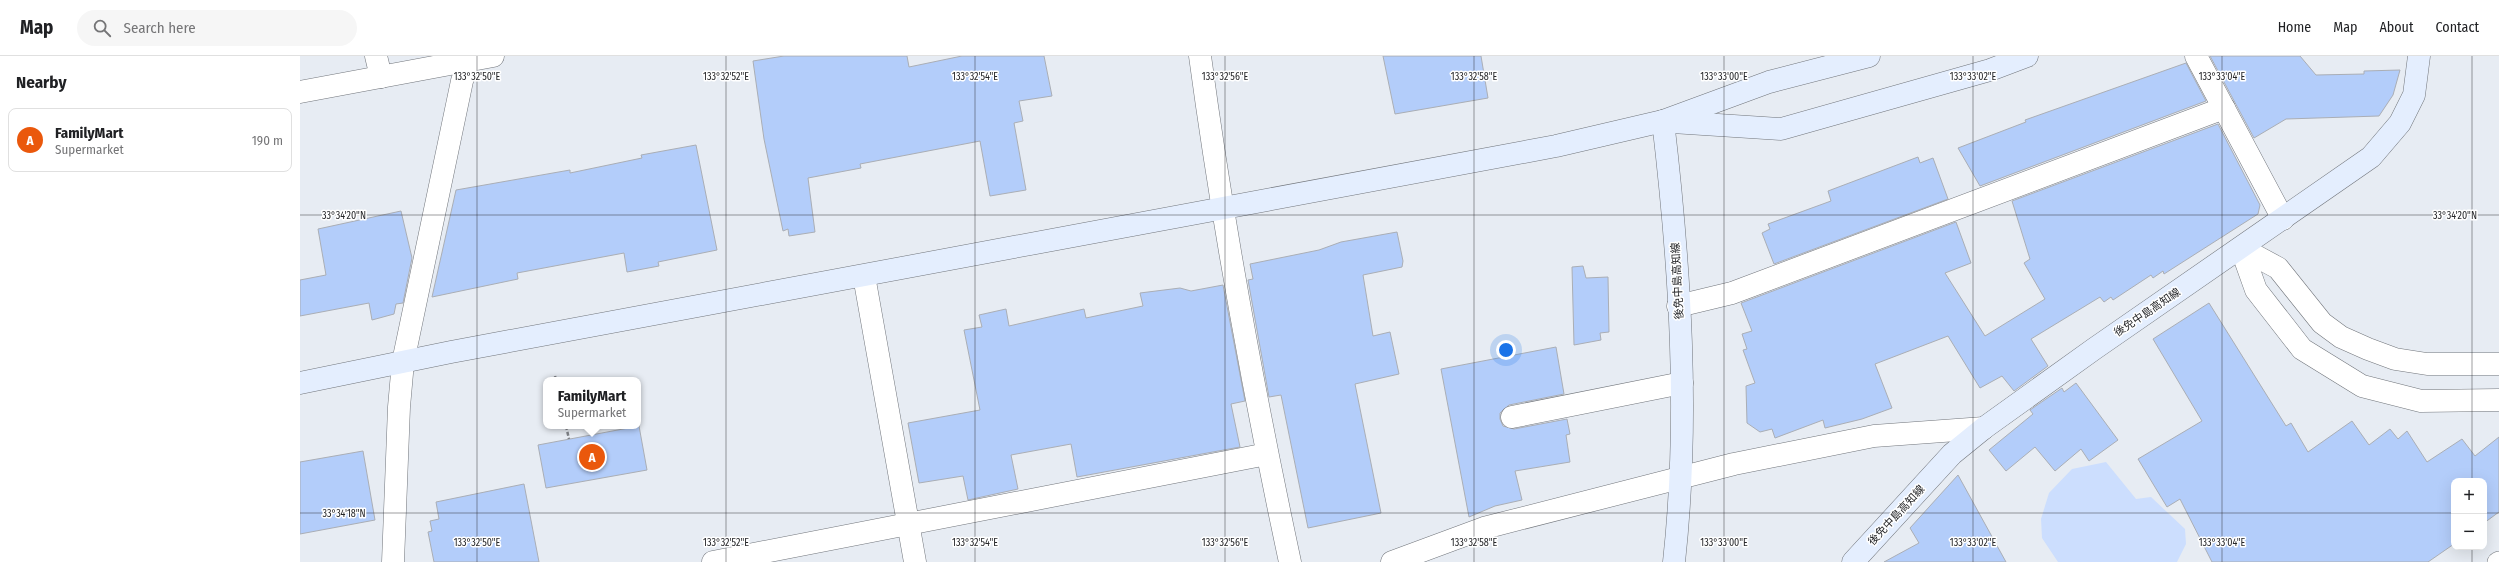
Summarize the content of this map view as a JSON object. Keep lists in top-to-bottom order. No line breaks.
{"streets":{"main road":["後免中島高知線"]},"page":{"header":"Map","search":"Search here","nav":["Home","Map","About","Contact"],"heading":"Nearby","list":[{"mark":"A","name":"FamilyMart","note":"Supermarket","value":"190 m"}],"popup":["FamilyMart","Supermarket"],"pins":"A","map_buttons":["+","−"]},"coordinates":["133°32'50\"E","133°32'52\"E","133°32'54\"E","133°32'56\"E","133°32'58\"E","133°33'00\"E","133°33'02\"E","133°33'04\"E","33°34'20\"N","33°34'18\"N"]}
